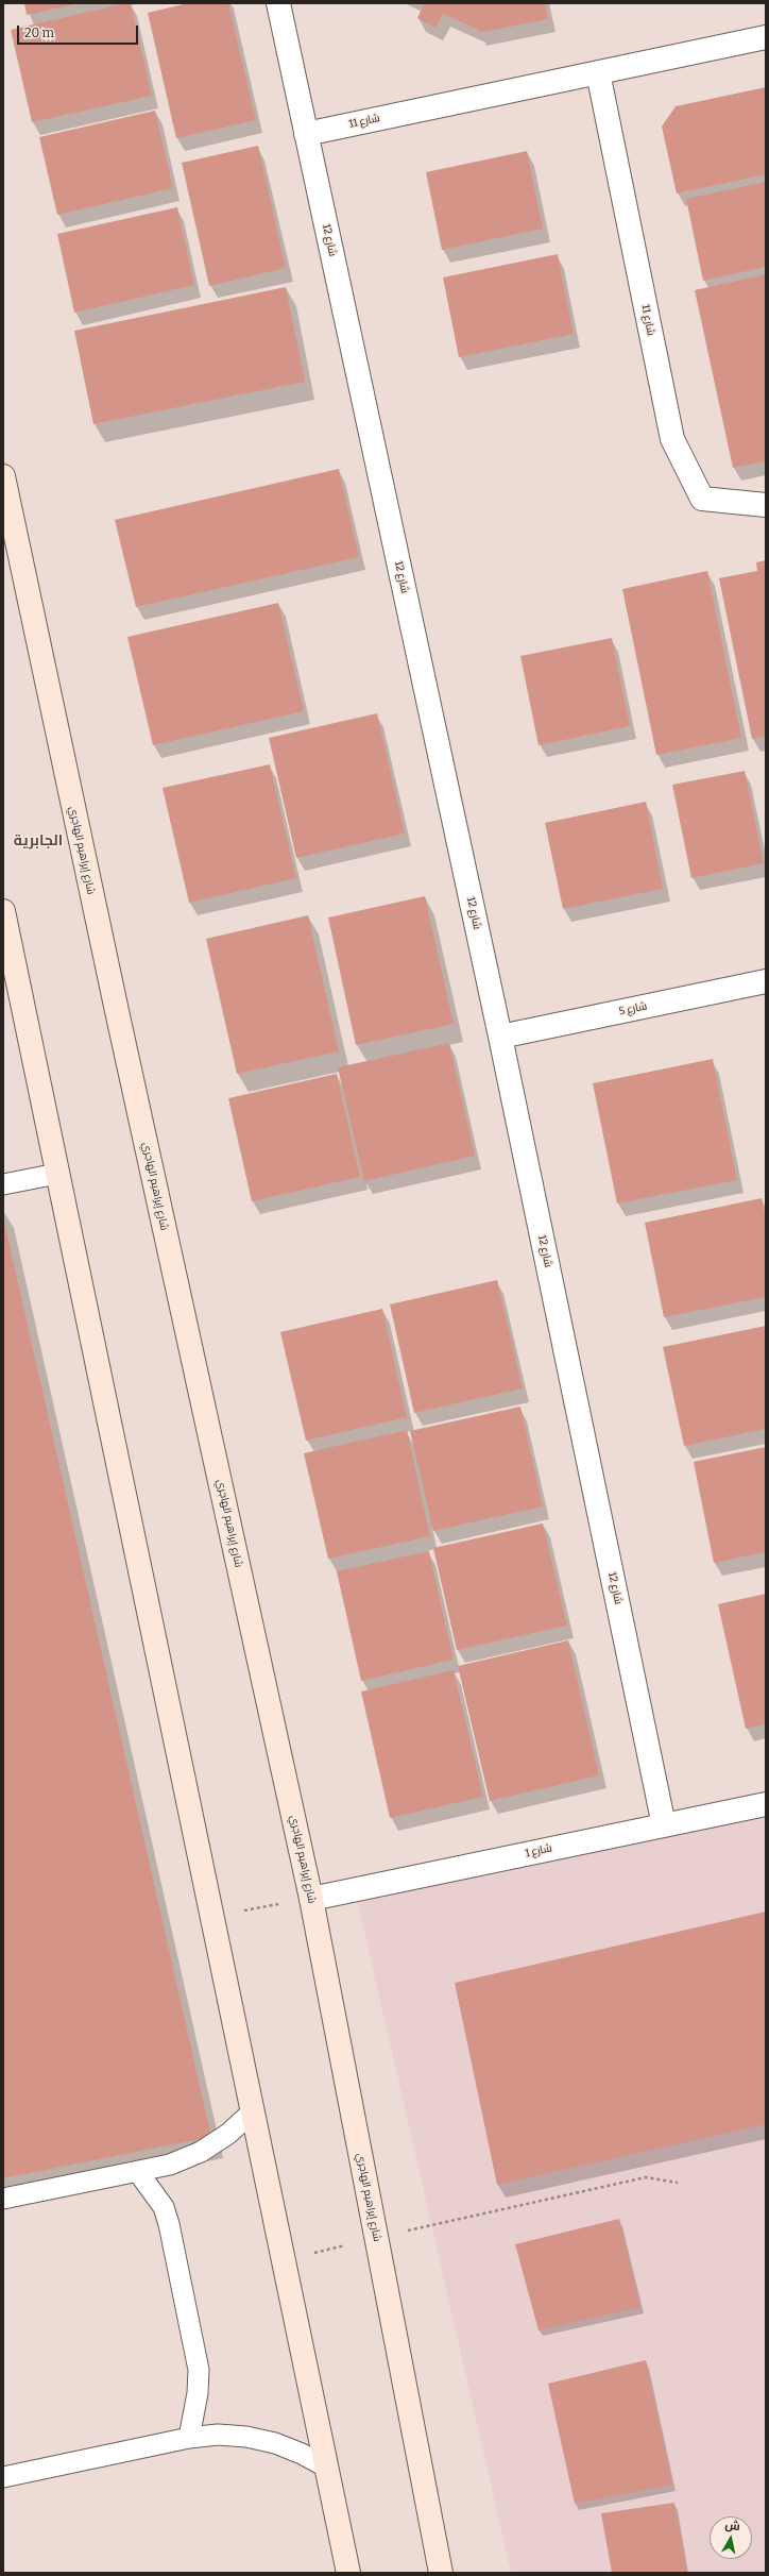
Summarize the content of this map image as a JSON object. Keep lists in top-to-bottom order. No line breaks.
{"streets":{"main road":["شارع إبراهيم الهاجري"],"street":["شارع 11","شارع 12","شارع 5","شارع 1"]},"crossings":[["شارع 11","شارع 12"],["شارع 12","شارع 5"],["شارع 12","شارع 1"],["شارع إبراهيم الهاجري","شارع 1"]],"districts":["الجابرية"],"scale_bar":"20 m","north":"top"}
